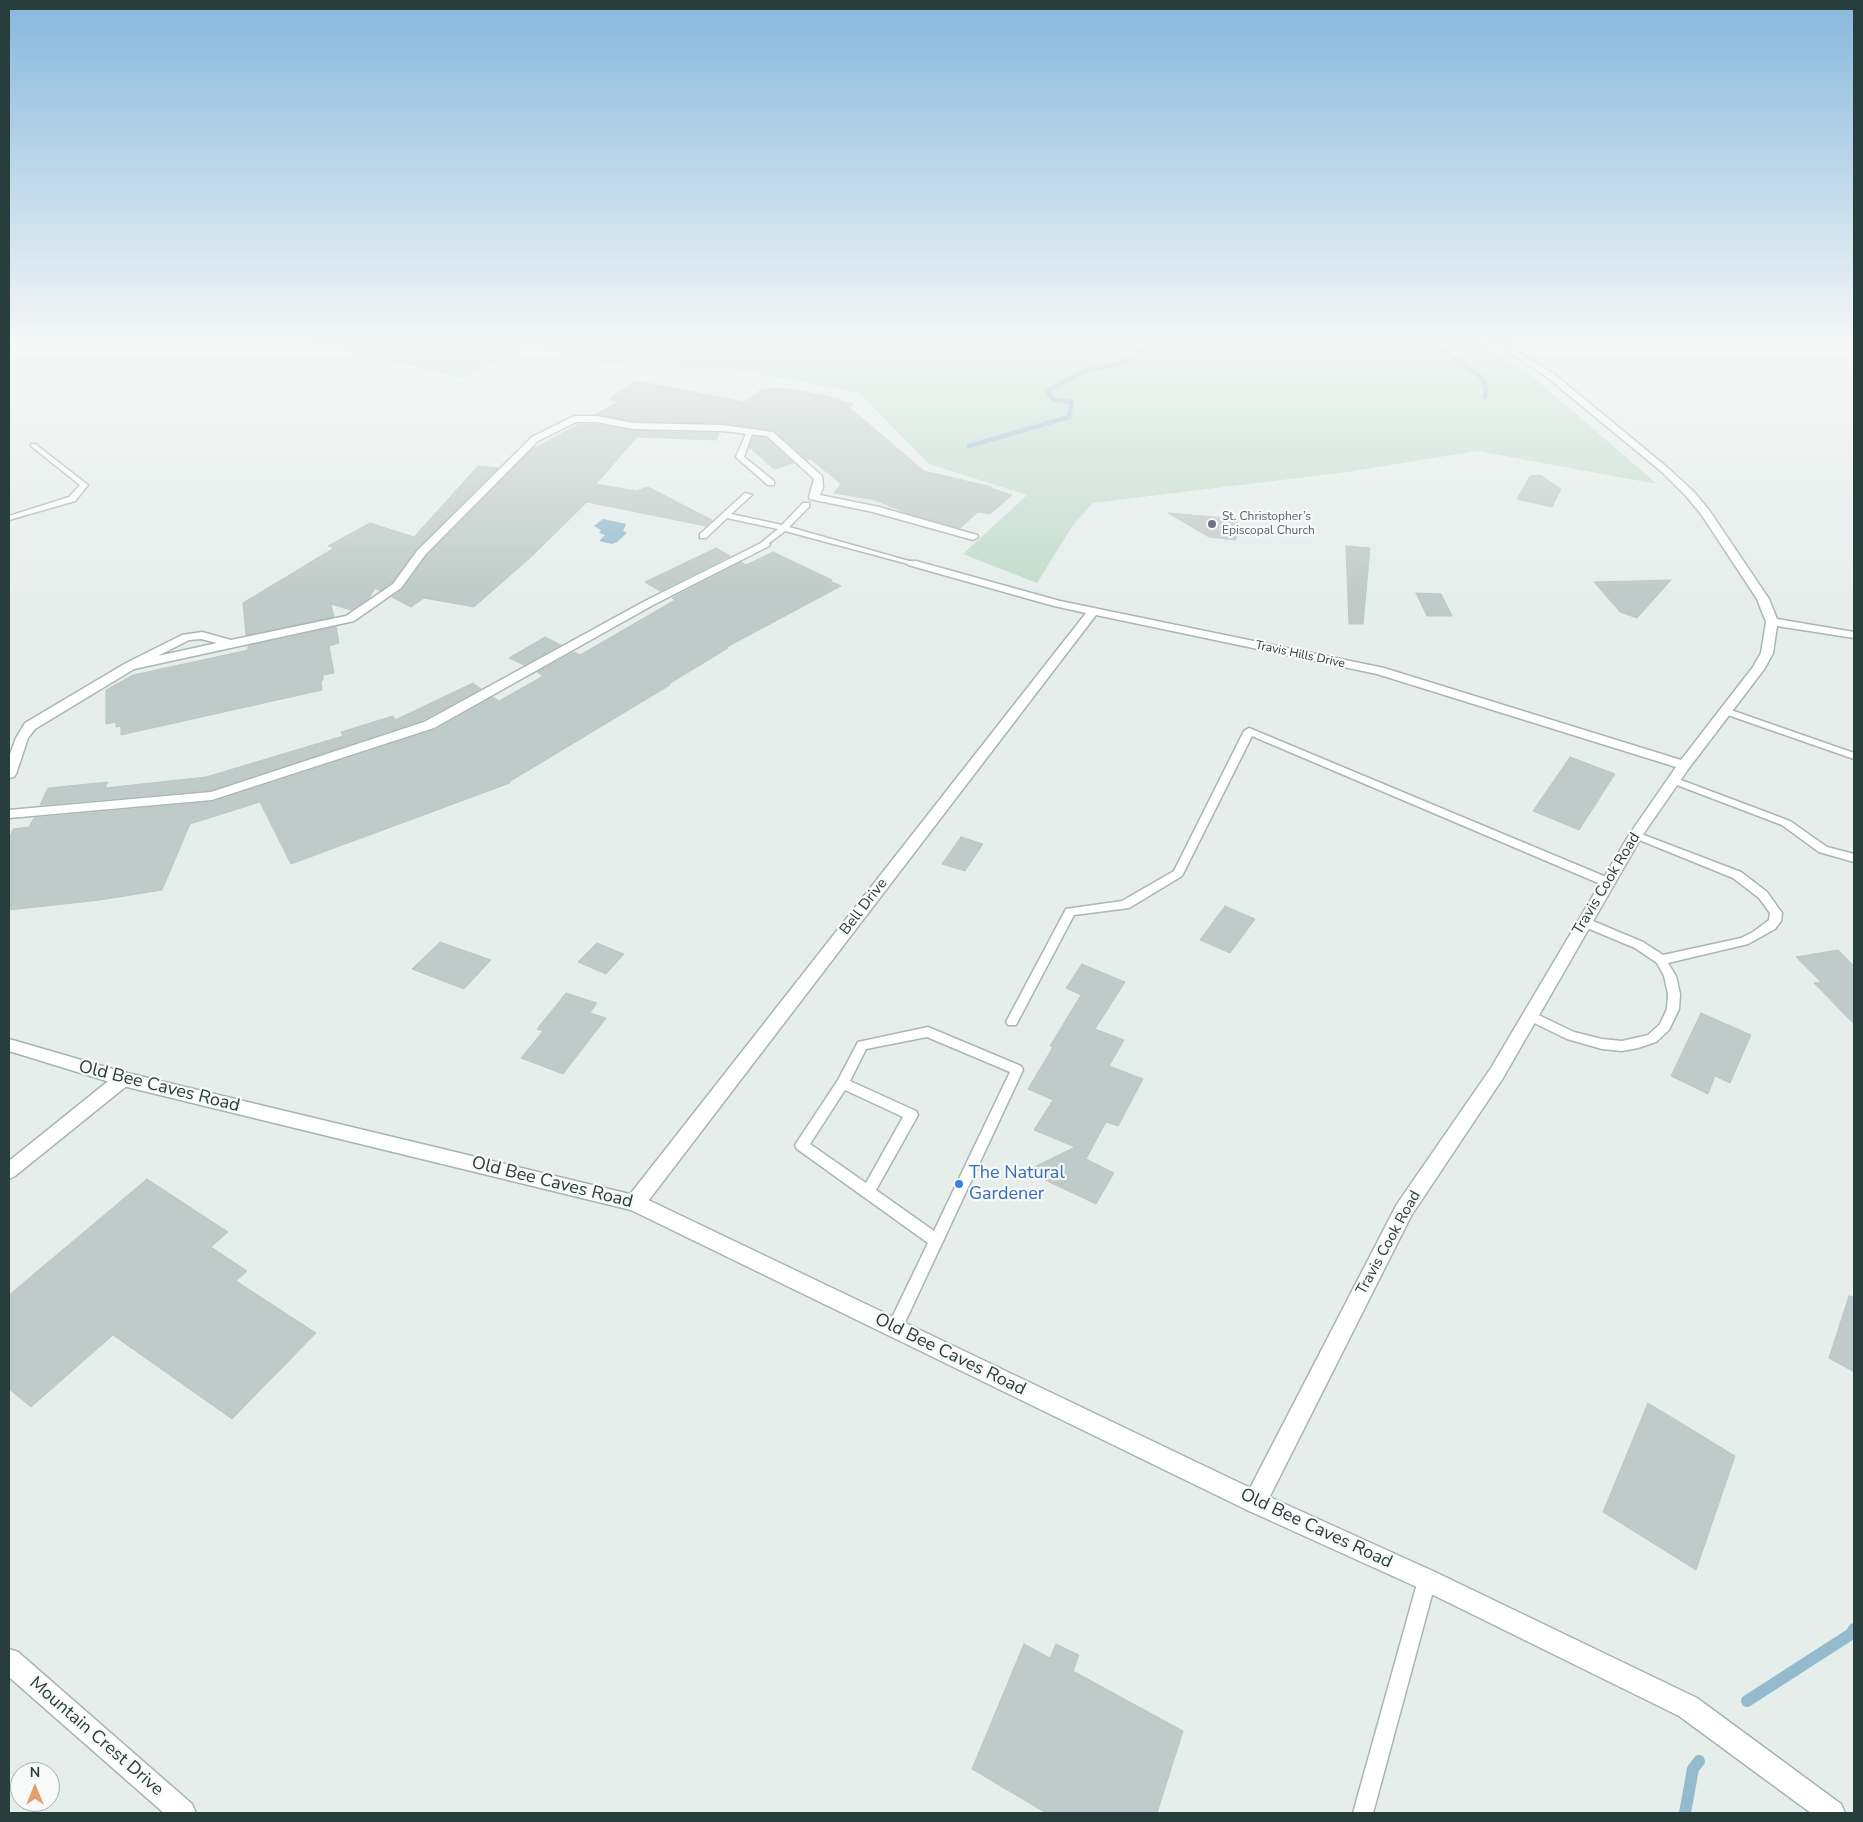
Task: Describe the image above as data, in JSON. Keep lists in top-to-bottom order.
{
  "streets": {
    "street": [
      "Travis Hills Drive",
      "Travis Cook Road",
      "Bell Drive",
      "Old Bee Caves Road",
      "Mountain Crest Drive"
    ]
  },
  "crossings": [
    ["Travis Hills Drive", "Travis Cook Road"],
    ["Travis Hills Drive", "Bell Drive"],
    ["Travis Cook Road", "Old Bee Caves Road"],
    ["Bell Drive", "Old Bee Caves Road"]
  ],
  "places": ["St. Christopher’s Episcopal Church", "The Natural Gardener"],
  "north": "top"
}
